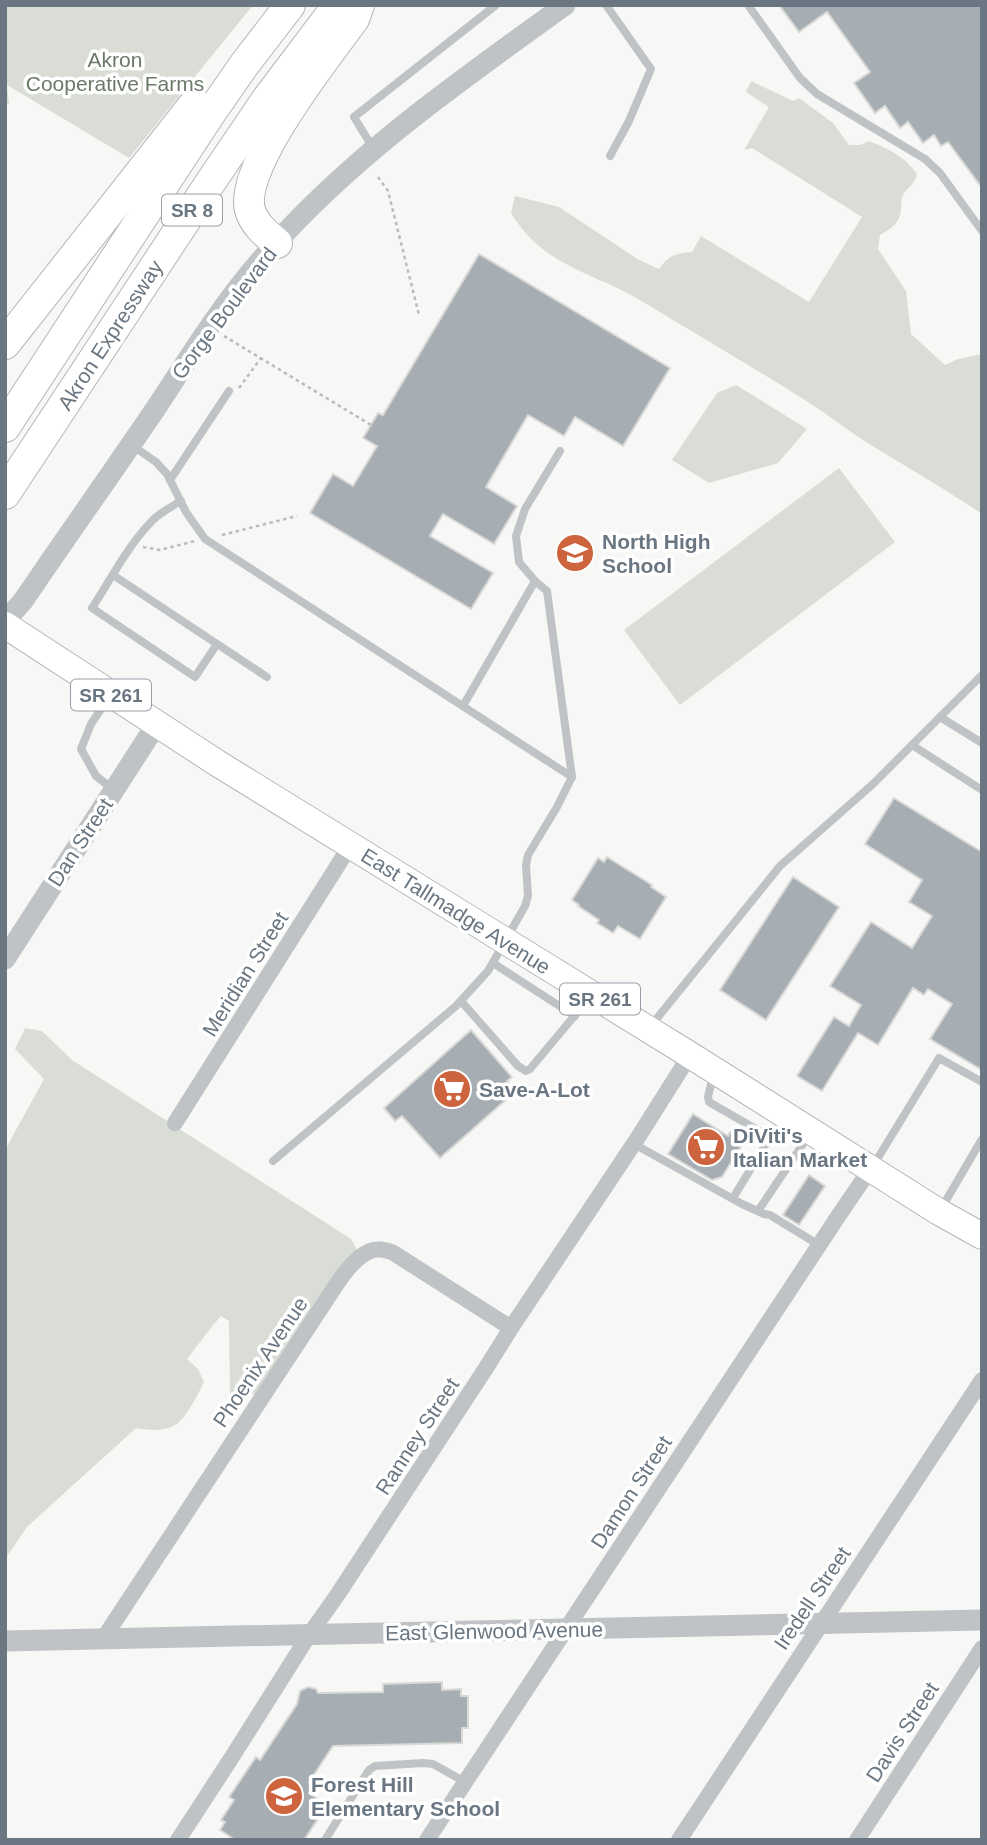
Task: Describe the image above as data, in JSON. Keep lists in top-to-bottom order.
{
  "streets": {
    "highway": ["SR 8", "Akron Expressway"],
    "main road": ["SR 261", "East Tallmadge Avenue"],
    "street": [
      "Gorge Boulevard",
      "Dan Street",
      "Meridian Street",
      "Phoenix Avenue",
      "Ranney Street",
      "Damon Street",
      "Iredell Street",
      "East Glenwood Avenue",
      "Davis Street"
    ]
  },
  "crossings": [
    ["Gorge Boulevard", "East Tallmadge Avenue"],
    ["Dan Street", "East Tallmadge Avenue"],
    ["East Tallmadge Avenue", "Meridian Street"],
    ["East Tallmadge Avenue", "Ranney Street"],
    ["East Tallmadge Avenue", "Damon Street"],
    ["Phoenix Avenue", "Ranney Street"],
    ["Phoenix Avenue", "East Glenwood Avenue"],
    ["Ranney Street", "East Glenwood Avenue"],
    ["Damon Street", "East Glenwood Avenue"],
    ["Iredell Street", "East Glenwood Avenue"]
  ],
  "parks": ["Akron Cooperative Farms"],
  "places": {
    "school or university": ["North High School", "Forest Hill Elementary School"],
    "supermarket": ["Save-A-Lot", "DiViti's Italian Market"]
  }
}
